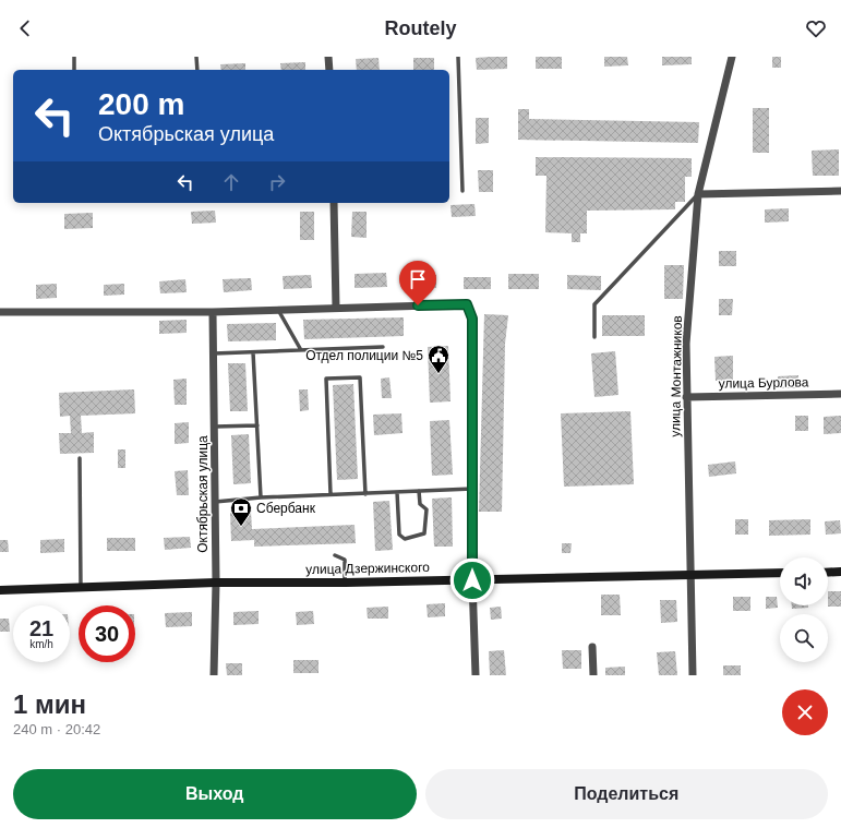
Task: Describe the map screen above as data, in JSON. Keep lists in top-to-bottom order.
{
  "streets": {
    "street": [
      "улица Монтажников",
      "улица Бурлова",
      "Октябрьская улица",
      "улица Дзержинского"
    ]
  },
  "crossings": [
    ["улица Монтажников", "улица Бурлова"],
    ["улица Монтажников", "улица Дзержинского"],
    ["Октябрьская улица", "улица Дзержинского"]
  ],
  "places": {
    "public building": ["Отдел полиции №5"],
    "bank": ["Сбербанк"]
  },
  "page": {
    "header": "Routely",
    "turn": ["200 m", "Октябрьская улица"],
    "speed": "21 km/h",
    "limit": "30",
    "heading": ["1 мин", "240 m · 20:42"],
    "buttons": ["Выход", "Поделиться"]
  }
}
